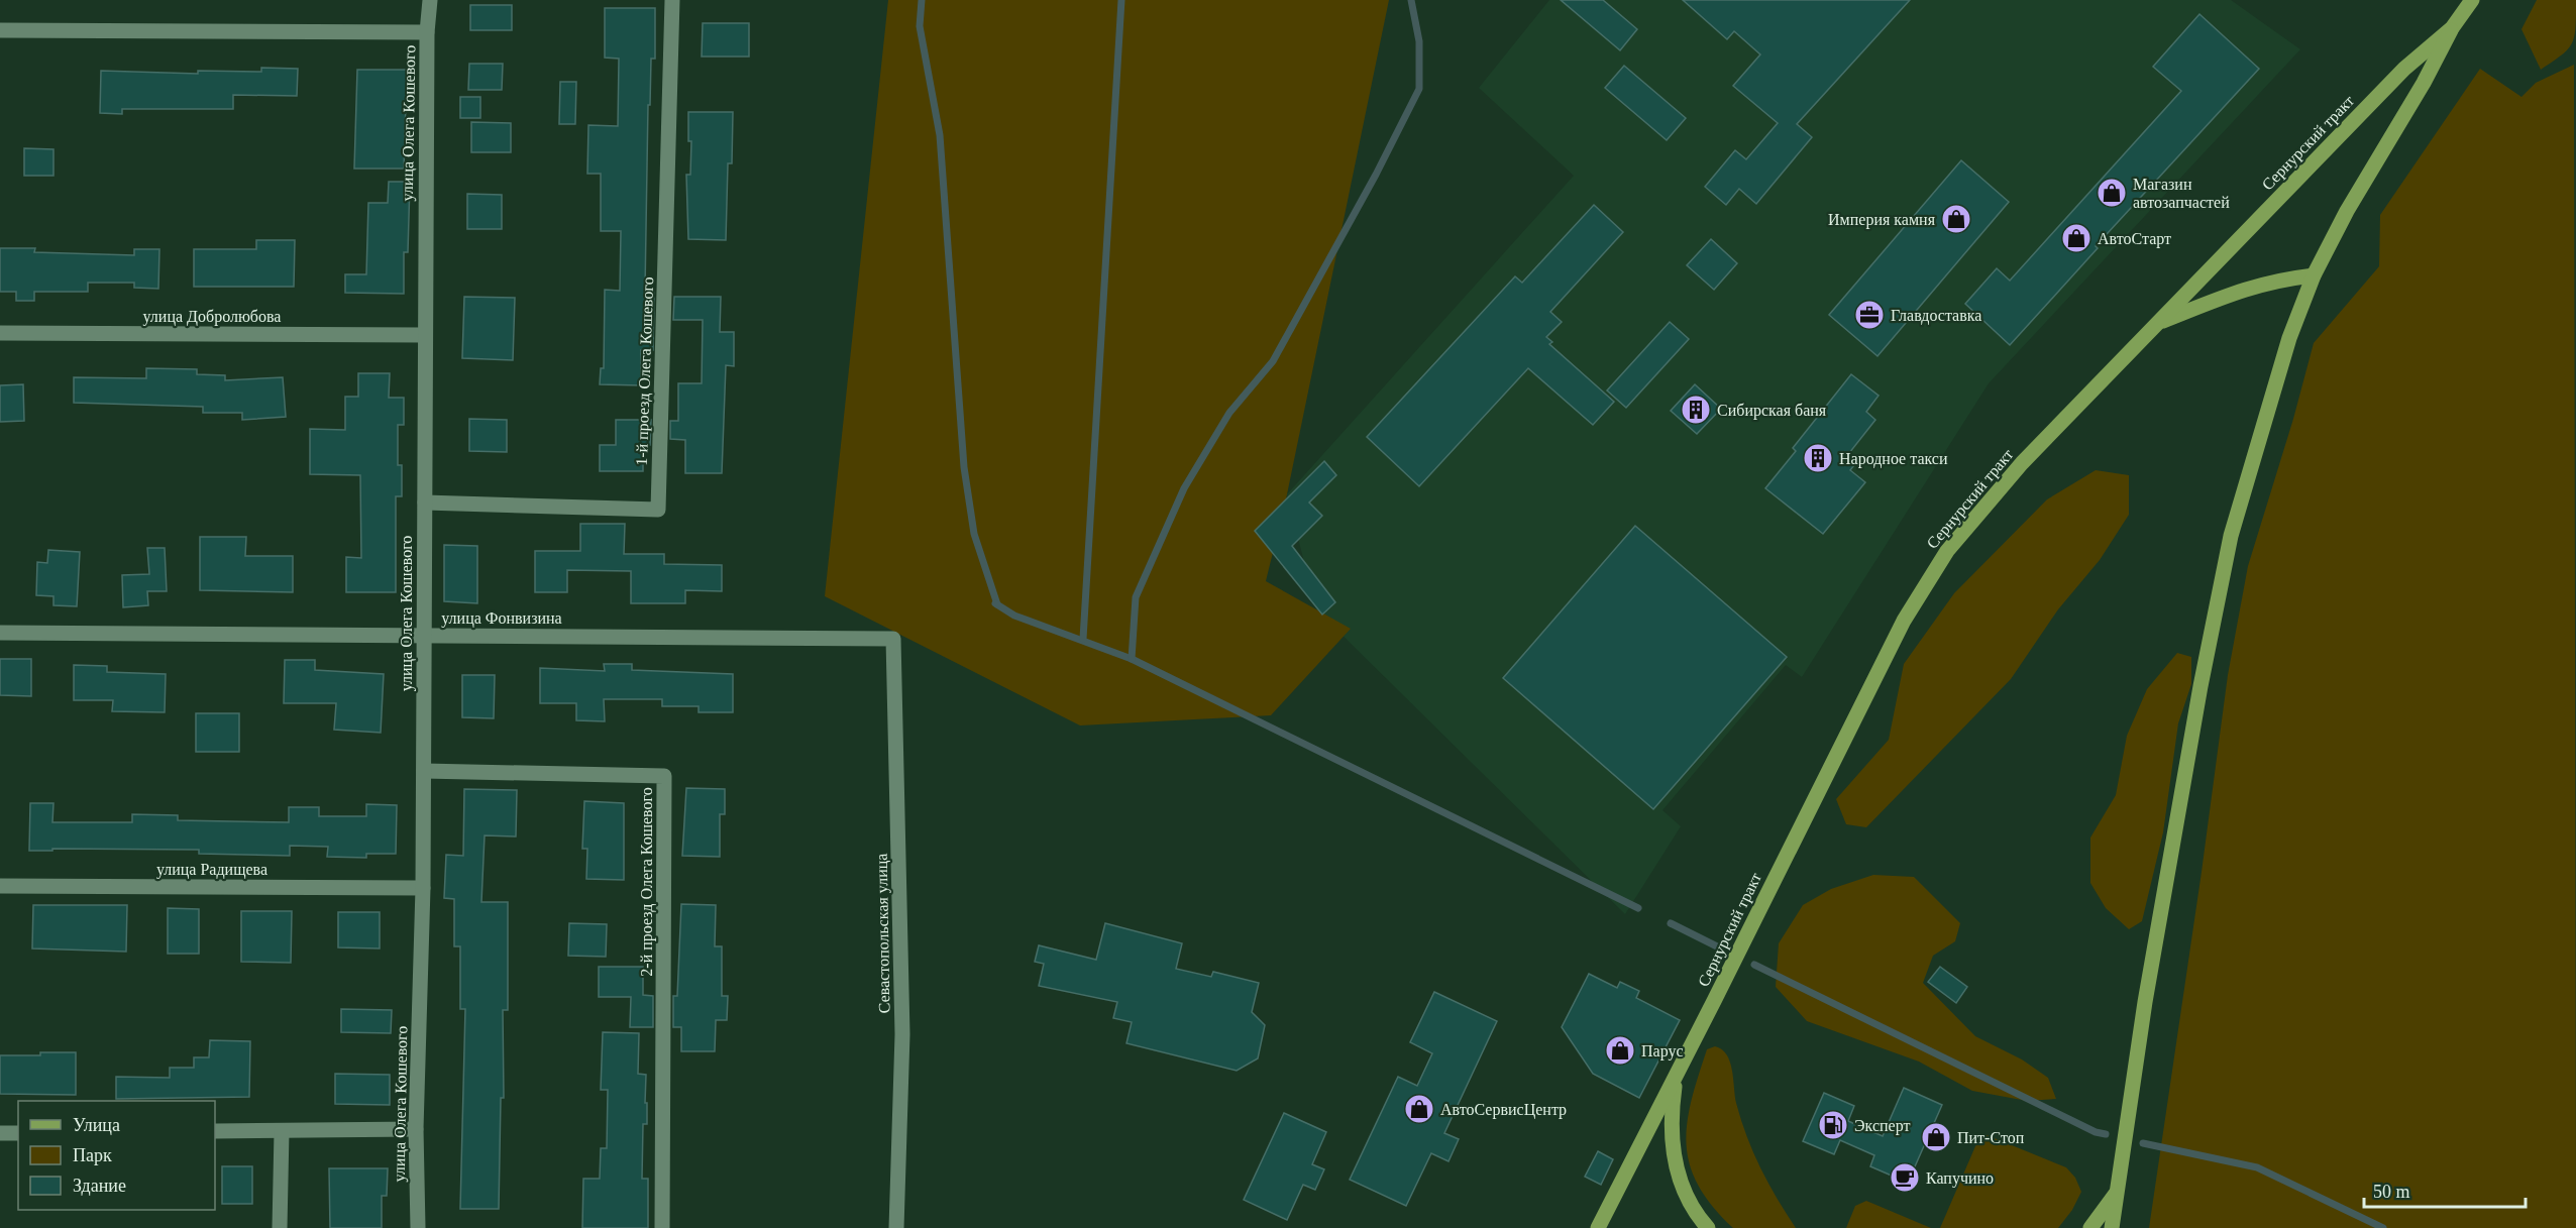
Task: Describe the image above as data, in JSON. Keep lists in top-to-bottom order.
{
  "streets": {
    "main road": ["Сернурский тракт"],
    "street": [
      "улица Олега Кошевого",
      "улица Добролюбова",
      "1-й проезд Олега Кошевого",
      "улица Фонвизина",
      "улица Радищева",
      "2-й проезд Олега Кошевого",
      "Севастопольская улица"
    ]
  },
  "crossings": [
    ["улица Олега Кошевого", "улица Добролюбова"],
    ["улица Олега Кошевого", "1-й проезд Олега Кошевого"],
    ["улица Олега Кошевого", "улица Фонвизина"],
    ["улица Олега Кошевого", "улица Радищева"],
    ["улица Олега Кошевого", "2-й проезд Олега Кошевого"],
    ["улица Фонвизина", "Севастопольская улица"]
  ],
  "places": {
    "shop": [
      "Магазин автозапчастей",
      "Империя камня",
      "АвтоСтарт",
      "Парус",
      "АвтоСервисЦентр",
      "Пит-Стоп"
    ],
    "office": ["Главдоставка"],
    "building": ["Сибирская баня", "Народное такси"],
    "fuel station": ["Эксперт"],
    "cafe": ["Капучино"]
  },
  "legend": ["Улица", "Парк", "Здание"],
  "scale_bar": "50 m"
}
